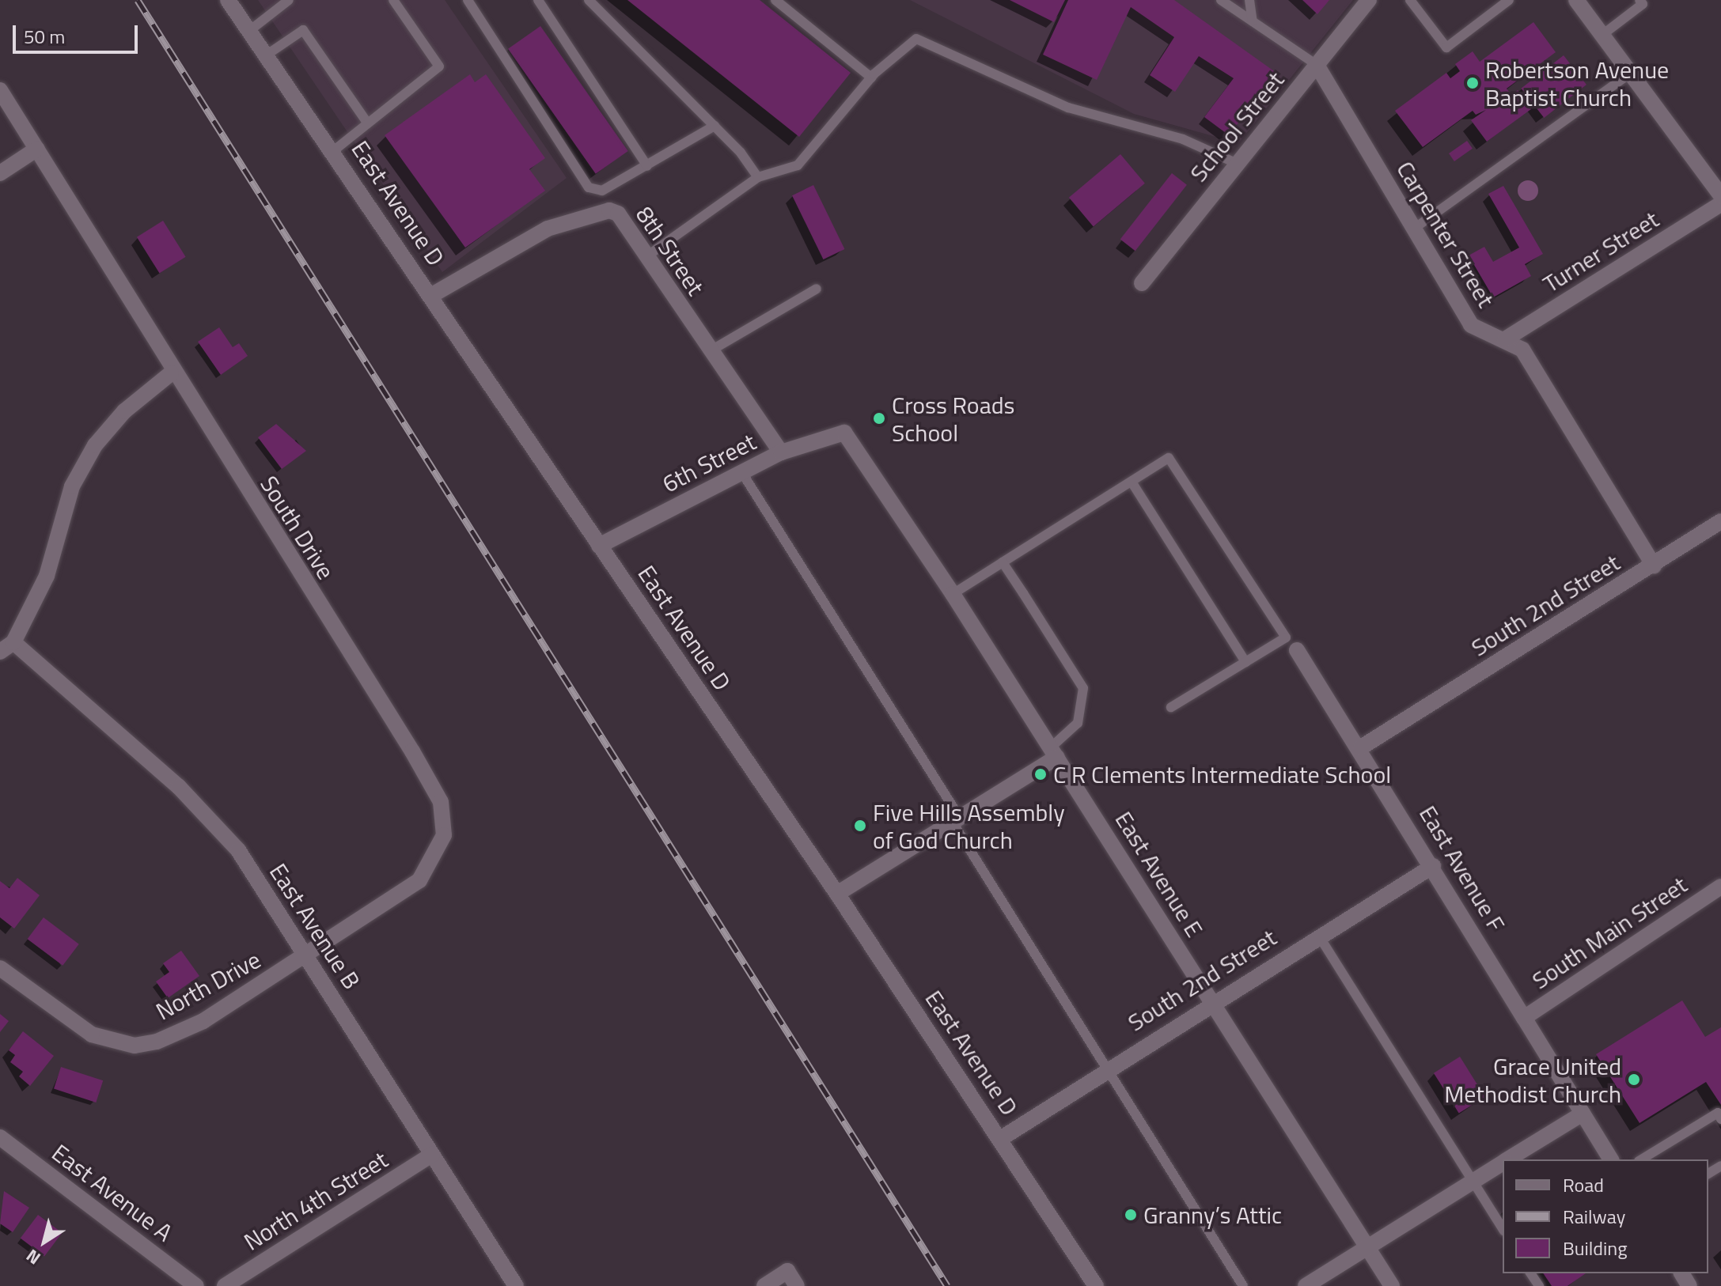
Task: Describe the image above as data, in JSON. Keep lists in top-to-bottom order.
{
  "streets": {
    "street": [
      "School Street",
      "East Avenue D",
      "Carpenter Street",
      "8th Street",
      "Turner Street",
      "6th Street",
      "South Drive",
      "South 2nd Street",
      "East Avenue F",
      "East Avenue E",
      "East Avenue B",
      "South Main Street",
      "North Drive",
      "East Avenue A",
      "North 4th Street"
    ]
  },
  "crossings": [
    ["School Street", "Carpenter Street"],
    ["East Avenue D", "8th Street"],
    ["East Avenue D", "6th Street"],
    ["East Avenue D", "South 2nd Street"],
    ["Carpenter Street", "Turner Street"],
    ["Carpenter Street", "South 2nd Street"],
    ["8th Street", "6th Street"],
    ["6th Street", "East Avenue E"],
    ["South Drive", "East Avenue B"],
    ["South Drive", "North Drive"],
    ["South 2nd Street", "East Avenue F"],
    ["South 2nd Street", "East Avenue E"],
    ["East Avenue F", "South Main Street"],
    ["East Avenue B", "North Drive"],
    ["East Avenue B", "North 4th Street"]
  ],
  "places": [
    "Robertson Avenue Baptist Church",
    "Cross Roads School",
    "C R Clements Intermediate School",
    "Five Hills Assembly of God Church",
    "Grace United Methodist Church",
    "Granny’s Attic"
  ],
  "legend": ["Road", "Railway", "Building"],
  "scale_bar": "50 m",
  "north": "bottom left"
}
